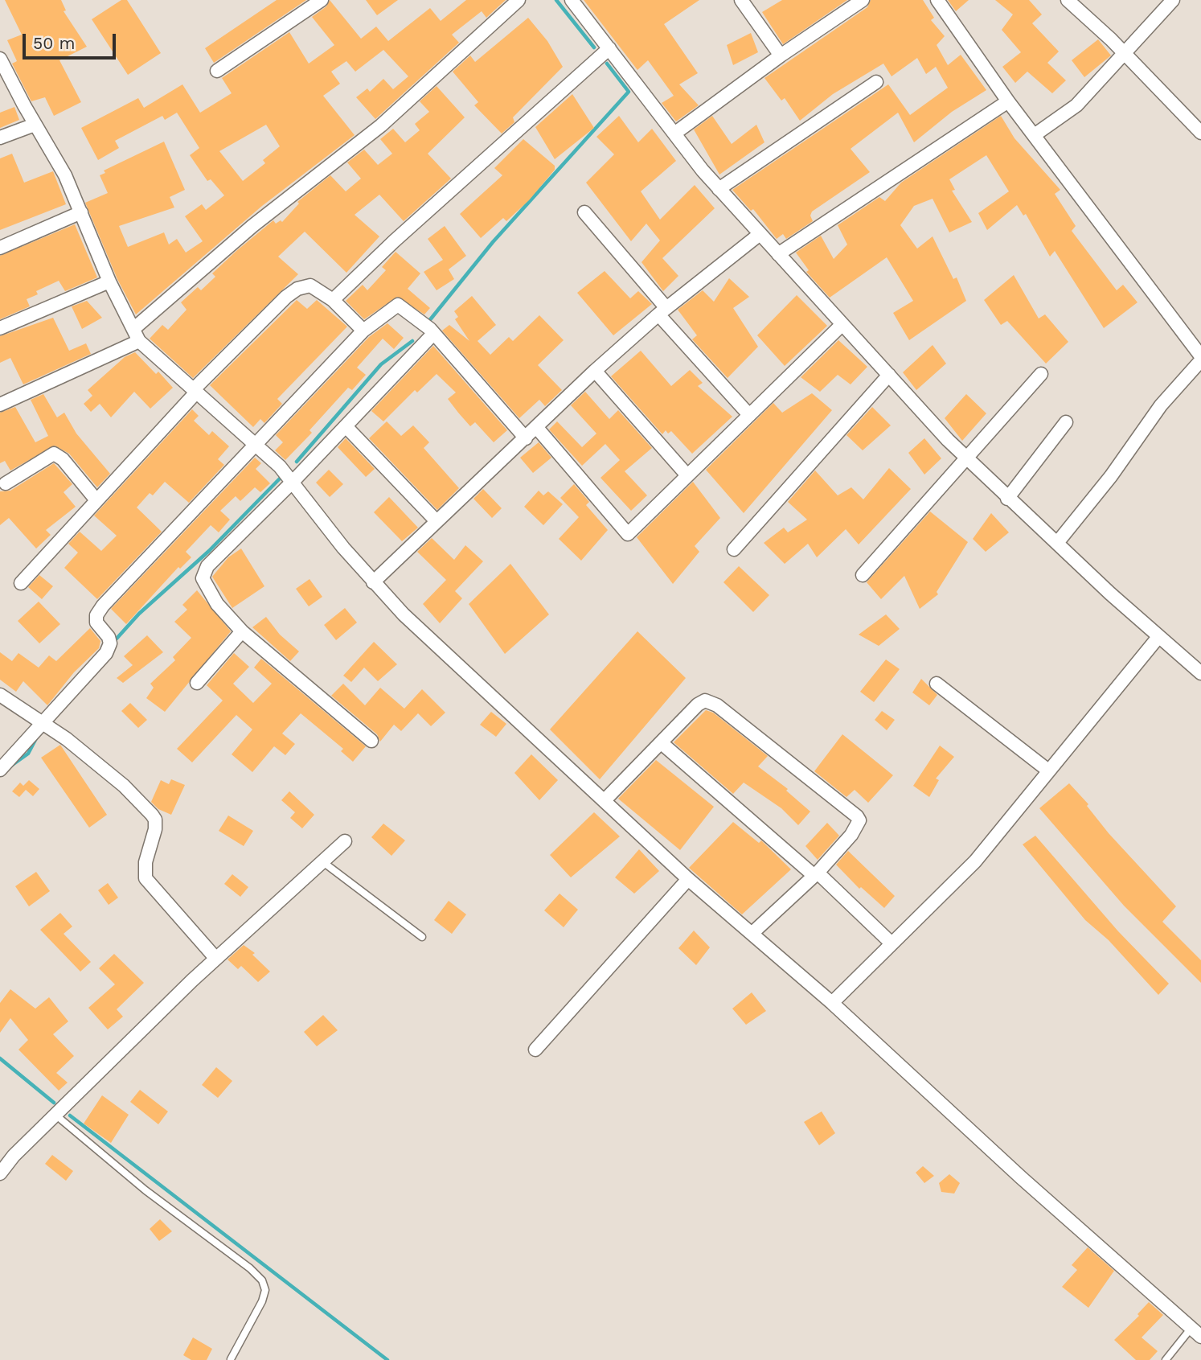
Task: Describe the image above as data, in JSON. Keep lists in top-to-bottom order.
{
  "scale_bar": "50 m"
}
